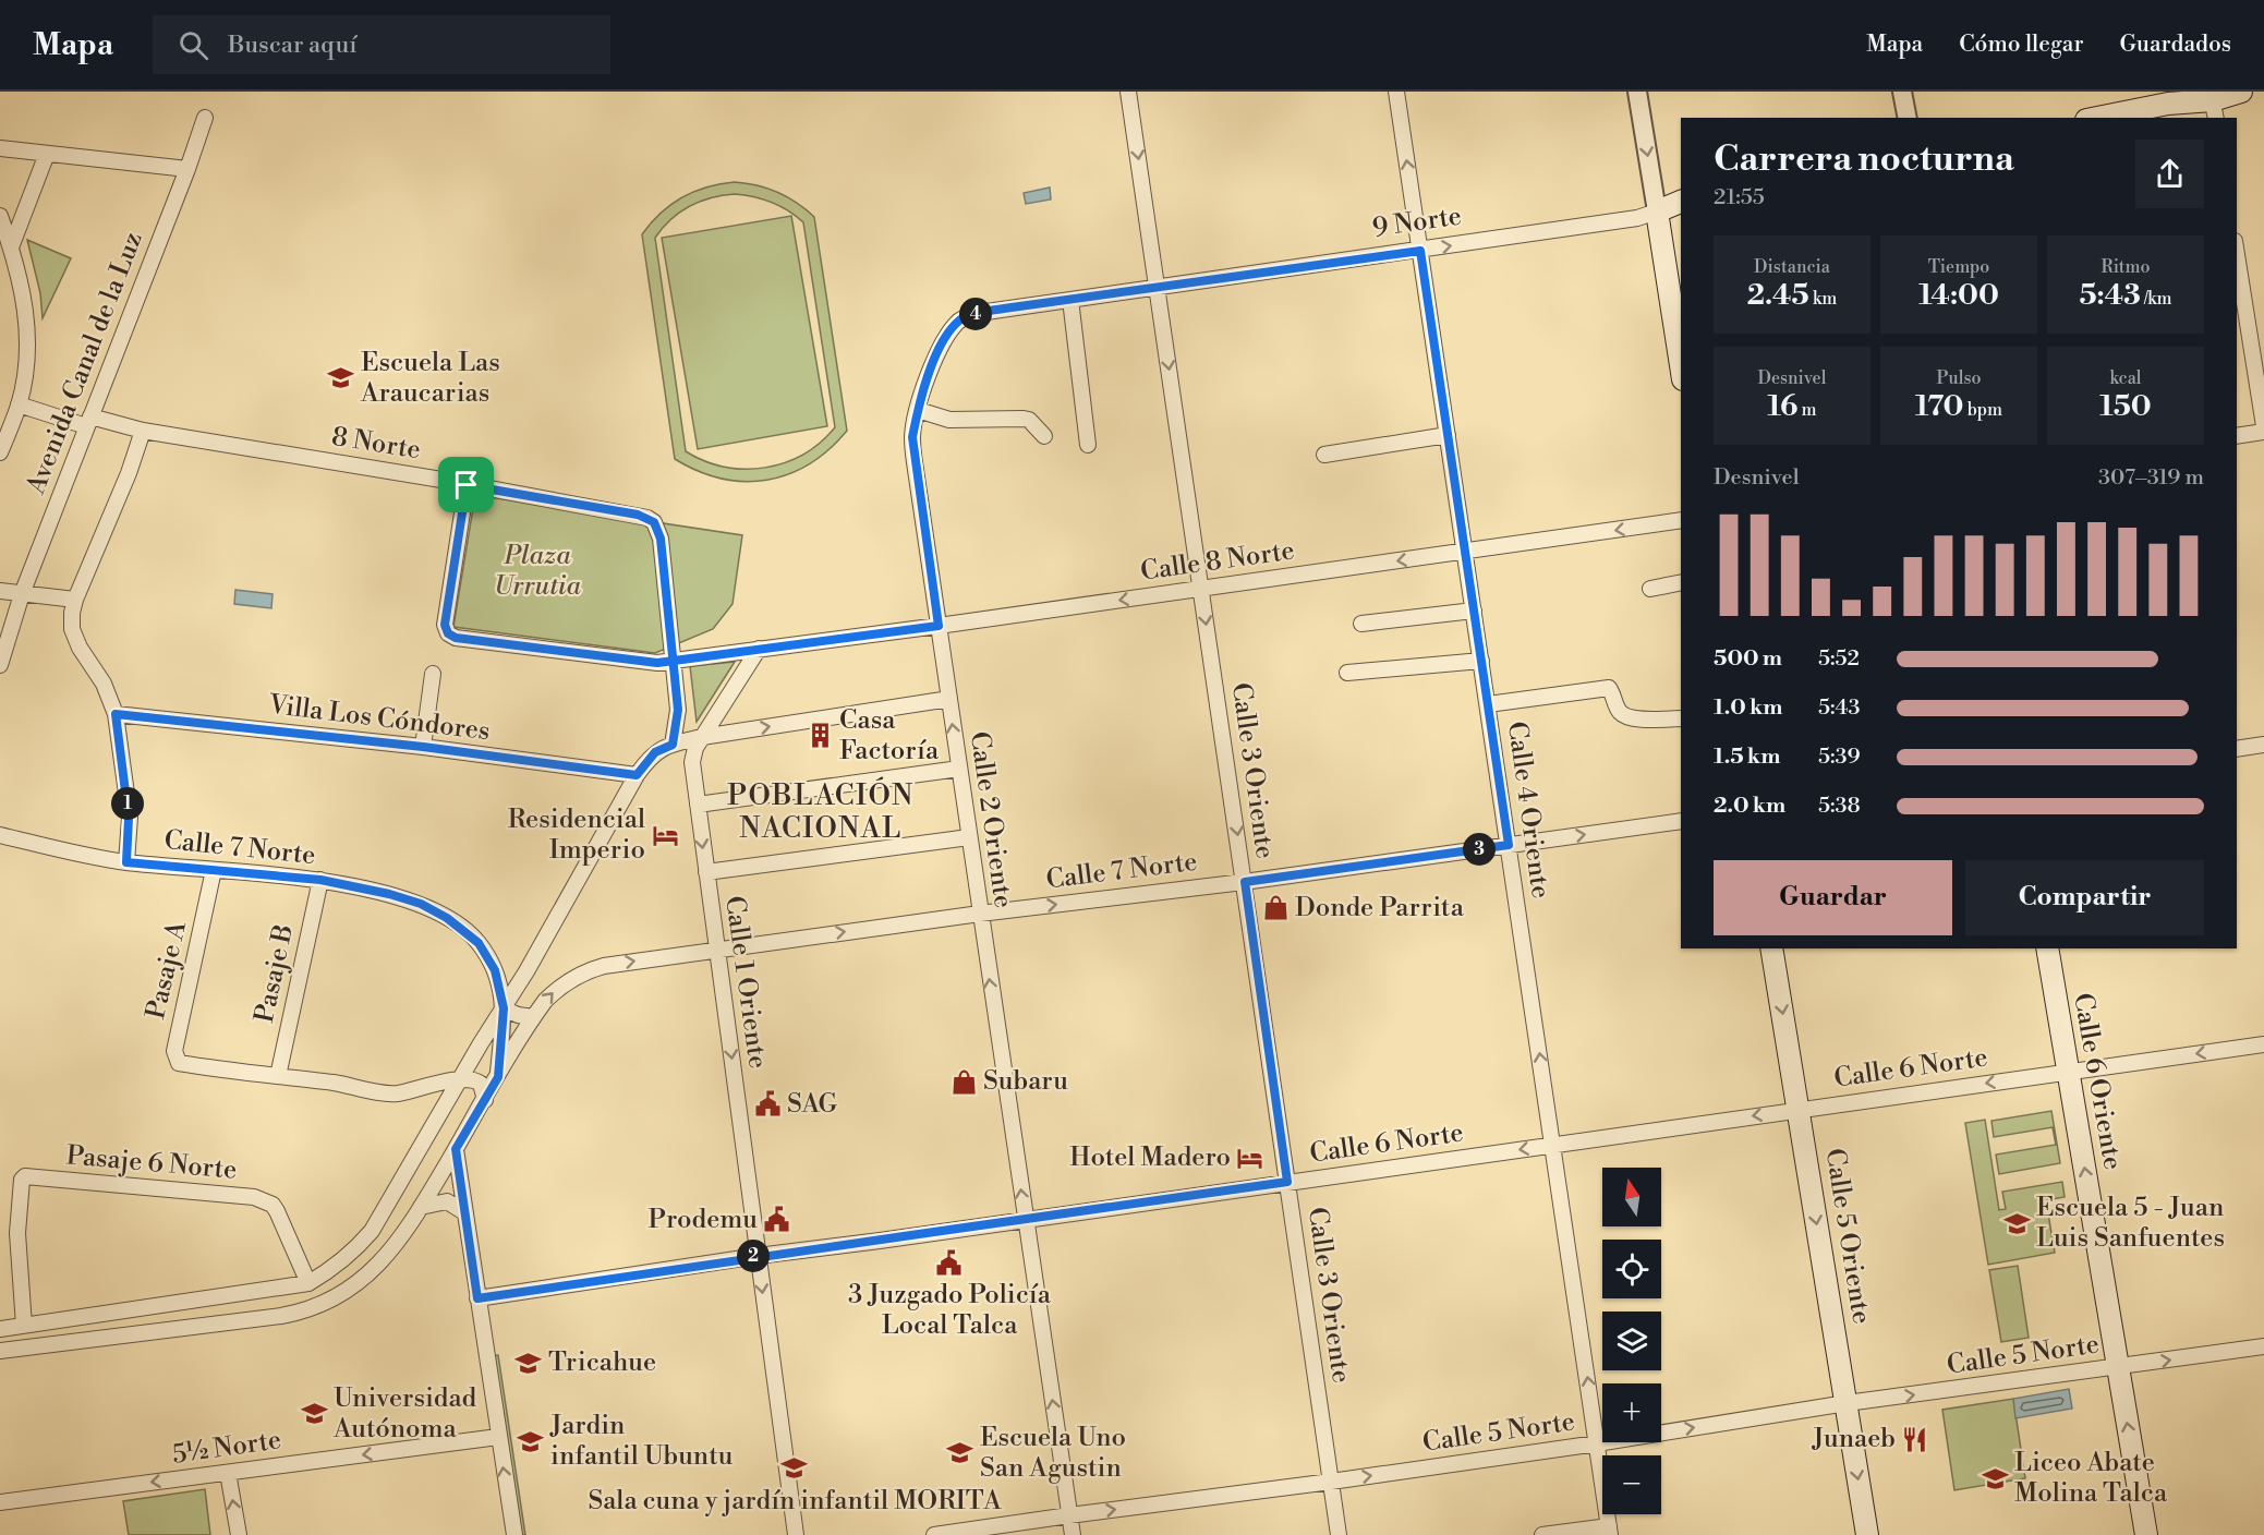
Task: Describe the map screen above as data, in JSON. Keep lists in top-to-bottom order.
{
  "streets": {
    "main road": ["9 Norte", "Calle 6 Oriente", "Calle 5 Oriente"],
    "street": [
      "Avenida Canal de la Luz",
      "8 Norte",
      "Calle 8 Norte",
      "Villa Los Cóndores",
      "Calle 3 Oriente",
      "Calle 4 Oriente",
      "Calle 2 Oriente",
      "Calle 7 Norte",
      "Pasaje A",
      "Pasaje B",
      "Calle 1 Oriente",
      "Calle 6 Norte",
      "Pasaje 6 Norte",
      "Calle 5 Norte",
      "5½ Norte"
    ]
  },
  "crossings": [
    ["9 Norte", "Calle 3 Oriente"],
    ["9 Norte", "Calle 4 Oriente"],
    ["9 Norte", "Calle 2 Oriente"],
    ["Avenida Canal de la Luz", "8 Norte"],
    ["Calle 8 Norte", "Calle 3 Oriente"],
    ["Calle 8 Norte", "Calle 4 Oriente"],
    ["Calle 8 Norte", "Calle 2 Oriente"],
    ["Calle 8 Norte", "Calle 1 Oriente"],
    ["Calle 3 Oriente", "Calle 2 Oriente"],
    ["Calle 3 Oriente", "Calle 7 Norte"],
    ["Calle 3 Oriente", "Calle 6 Norte"],
    ["Calle 3 Oriente", "Calle 5 Norte"],
    ["Calle 4 Oriente", "Calle 7 Norte"],
    ["Calle 4 Oriente", "Calle 6 Norte"],
    ["Calle 4 Oriente", "Calle 5 Norte"],
    ["Calle 2 Oriente", "Calle 7 Norte"],
    ["Calle 2 Oriente", "Calle 6 Norte"],
    ["Calle 2 Oriente", "Calle 5 Norte"],
    ["Calle 7 Norte", "Pasaje A"],
    ["Calle 7 Norte", "Pasaje B"],
    ["Calle 7 Norte", "Calle 1 Oriente"],
    ["Pasaje A", "Pasaje B"],
    ["Calle 1 Oriente", "Calle 6 Norte"],
    ["Calle 6 Norte", "Calle 6 Oriente"],
    ["Calle 6 Norte", "Calle 5 Oriente"],
    ["Calle 6 Oriente", "Calle 5 Norte"],
    ["Calle 5 Oriente", "Calle 5 Norte"]
  ],
  "one_way": [
    "9 Norte",
    "Calle 3 Oriente",
    "Calle 4 Oriente",
    "Calle 2 Oriente",
    "Calle 7 Norte",
    "Calle 1 Oriente",
    "Calle 6 Norte",
    "Calle 6 Oriente",
    "Calle 5 Oriente",
    "Calle 5 Norte",
    "5½ Norte"
  ],
  "districts": ["POBLACIÓN NACIONAL"],
  "parks": ["Plaza Urrutia"],
  "places": {
    "school or university": [
      "Escuela Las Araucarias",
      "Escuela 5 - Juan Luis Sanfuentes",
      "Tricahue",
      "Universidad Autónoma",
      "Jardin infantil Ubuntu",
      "Escuela Uno San Agustin",
      "Sala cuna y jardín infantil MORITA",
      "Liceo Abate Molina Talca"
    ],
    "building": ["Casa Factoría"],
    "hotel": ["Residencial Imperio", "Hotel Madero"],
    "shop": ["Donde Parrita", "Subaru"],
    "public building": ["SAG", "Prodemu", "3 Juzgado Policía Local Talca"],
    "restaurant": ["Junaeb"]
  },
  "north": "top",
  "page": {
    "header": "Mapa",
    "search": "Buscar aquí",
    "nav": ["Mapa", "Cómo llegar", "Guardados"],
    "heading": ["Carrera nocturna", "21:55"],
    "stats": [
      ["Distancia", "2.45 km"],
      ["Tiempo", "14:00"],
      ["Ritmo", "5:43 /km"],
      ["Desnivel", "16 m"],
      ["Pulso", "170 bpm"],
      ["kcal", "150"]
    ],
    "pins": [
      "4",
      "1",
      "3",
      "2"
    ],
    "chart": ["Desnivel", "307–319 m"],
    "list": [
      {
        "name": "500 m",
        "note": "5:52"
      },
      {
        "name": "1.0 km",
        "note": "5:43"
      },
      {
        "name": "1.5 km",
        "note": "5:39"
      },
      {
        "name": "2.0 km",
        "note": "5:38"
      }
    ],
    "buttons": ["Guardar", "Compartir"],
    "map_buttons": ["+", "−"]
  }
}
